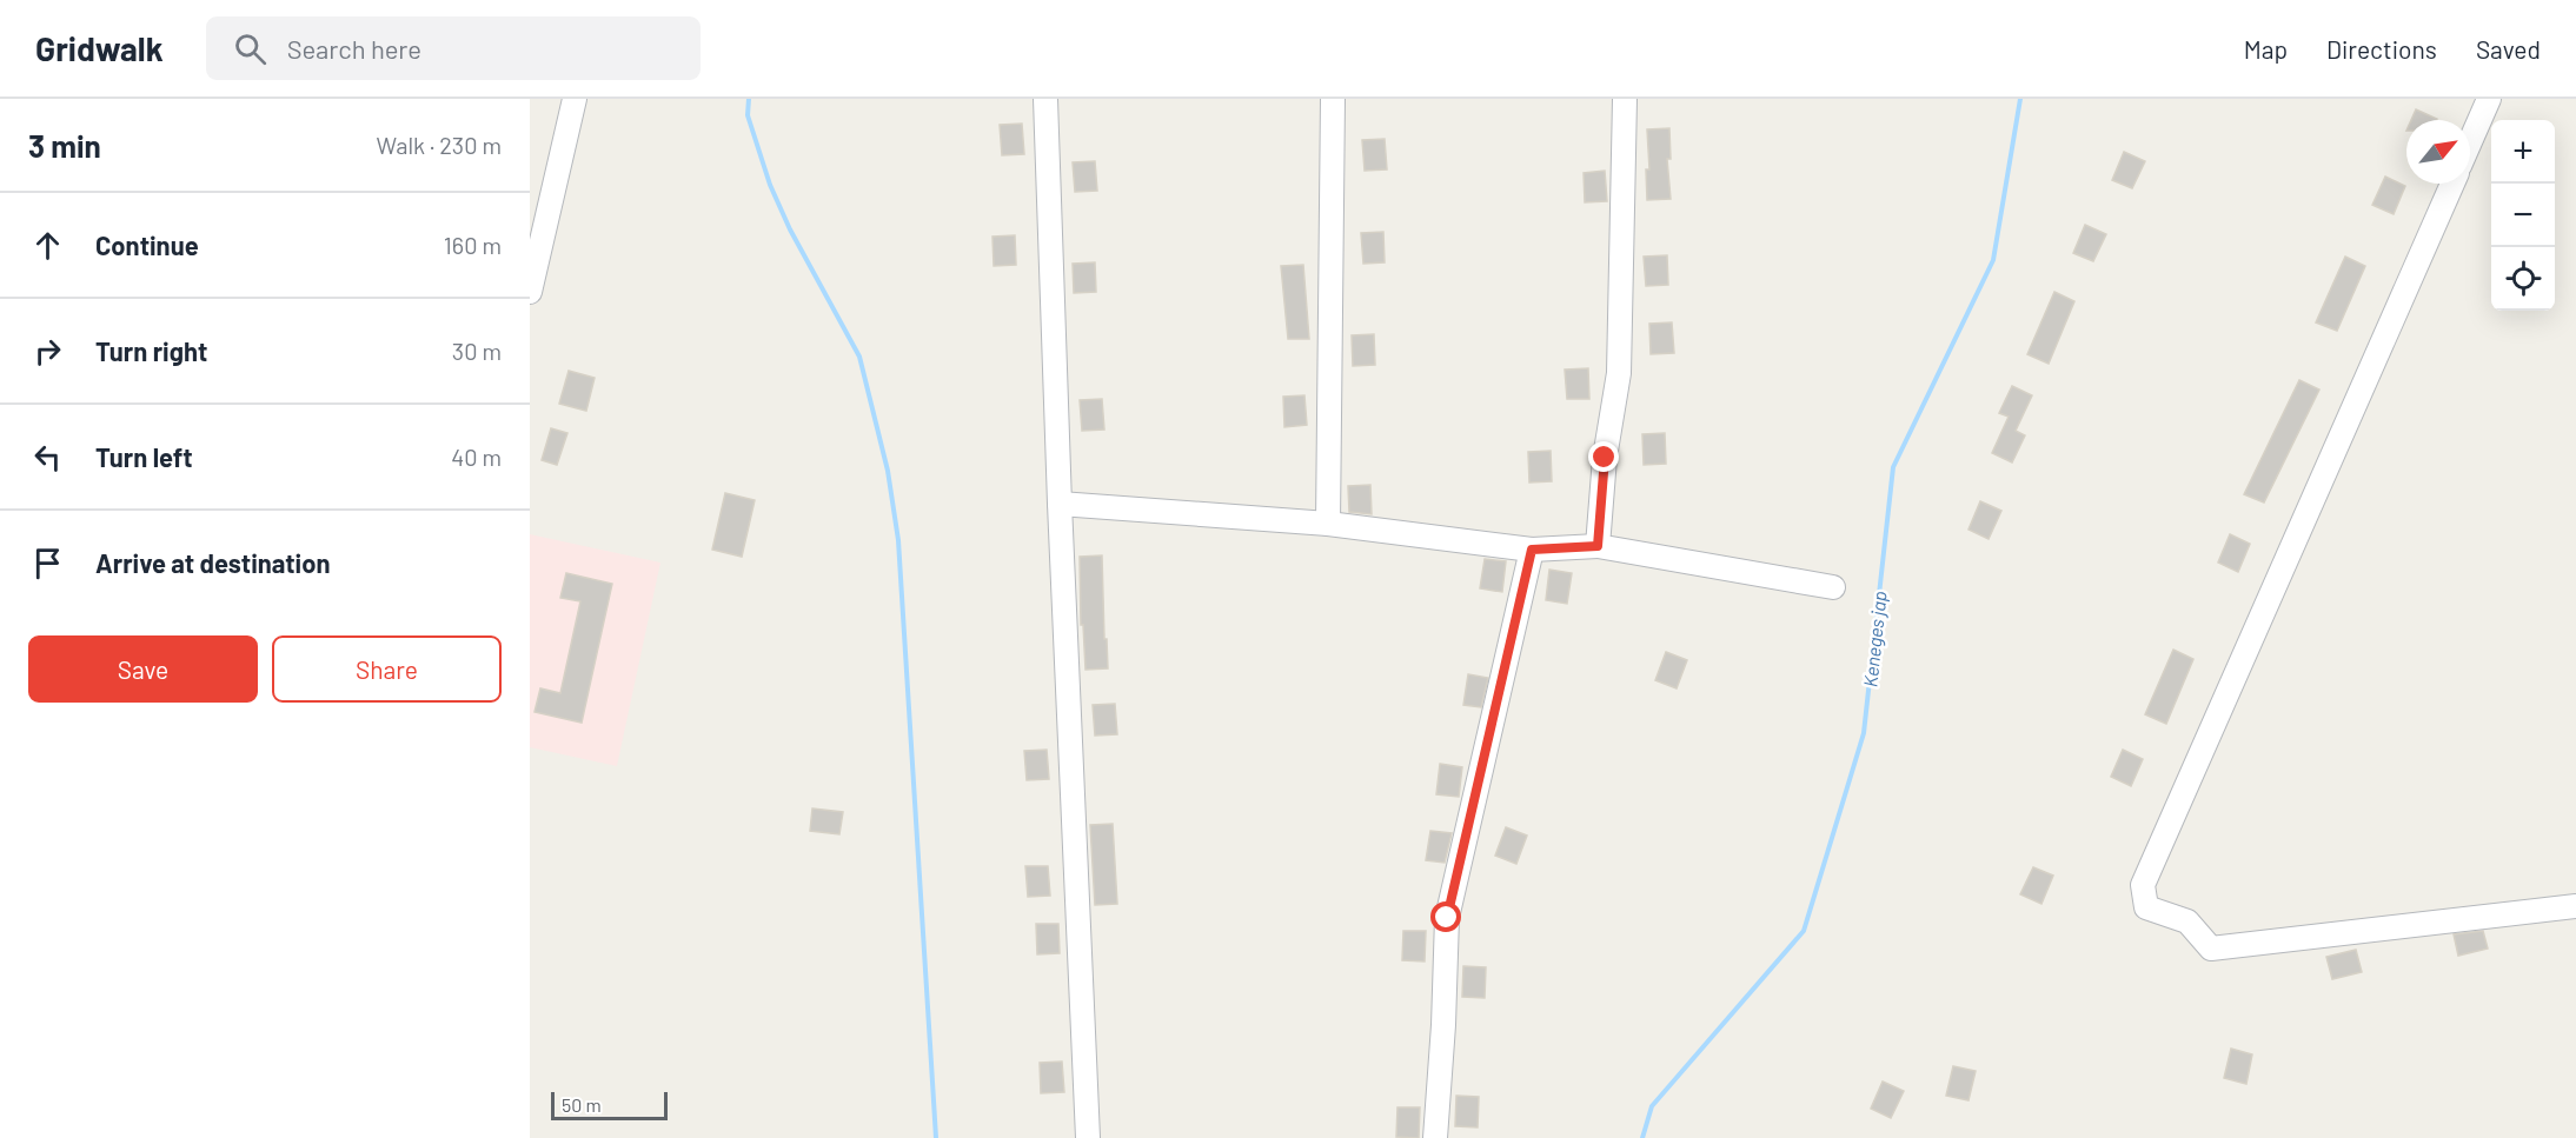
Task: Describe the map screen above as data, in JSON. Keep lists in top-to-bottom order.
{
  "water": ["Keneges jap"],
  "scale_bar": "50 m",
  "north": "top right",
  "page": {
    "header": "Gridwalk",
    "search": "Search here",
    "nav": ["Map", "Directions", "Saved"],
    "heading": ["3 min", "Walk · 230 m"],
    "map_buttons": ["+", "−"],
    "list": [
      ["Continue", "160 m"],
      ["Turn right", "30 m"],
      ["Turn left", "40 m"],
      "Arrive at destination"
    ],
    "buttons": ["Save", "Share"],
    "scale": "50 m"
  }
}
